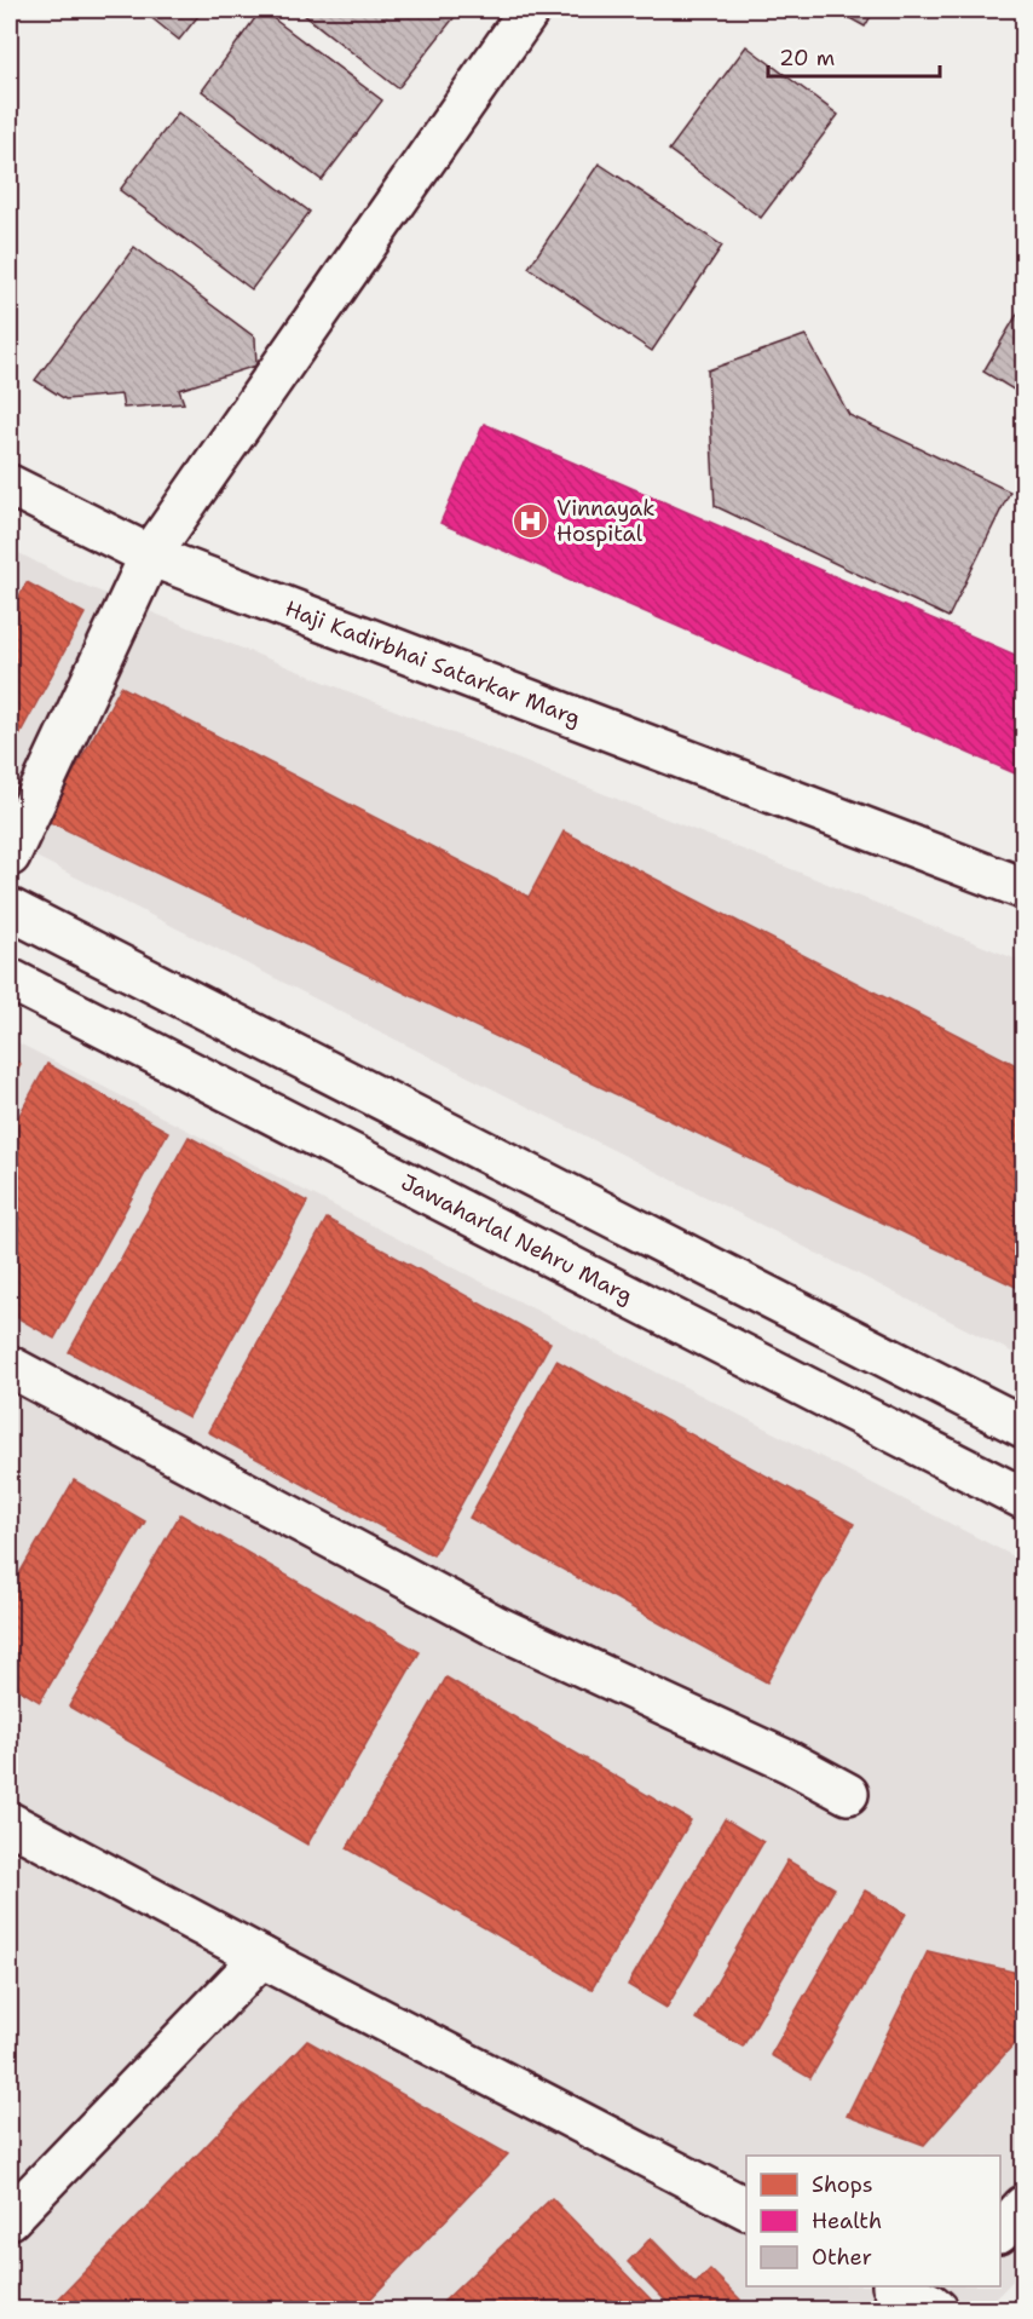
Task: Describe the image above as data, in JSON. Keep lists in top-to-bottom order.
{
  "streets": {
    "street": ["Haji Kadirbhai Satarkar Marg", "Jawaharlal Nehru Marg"]
  },
  "places": {
    "hospital": ["Vinnayak Hospital"]
  },
  "legend": ["Shops", "Health", "Other"],
  "scale_bar": "20 m"
}
